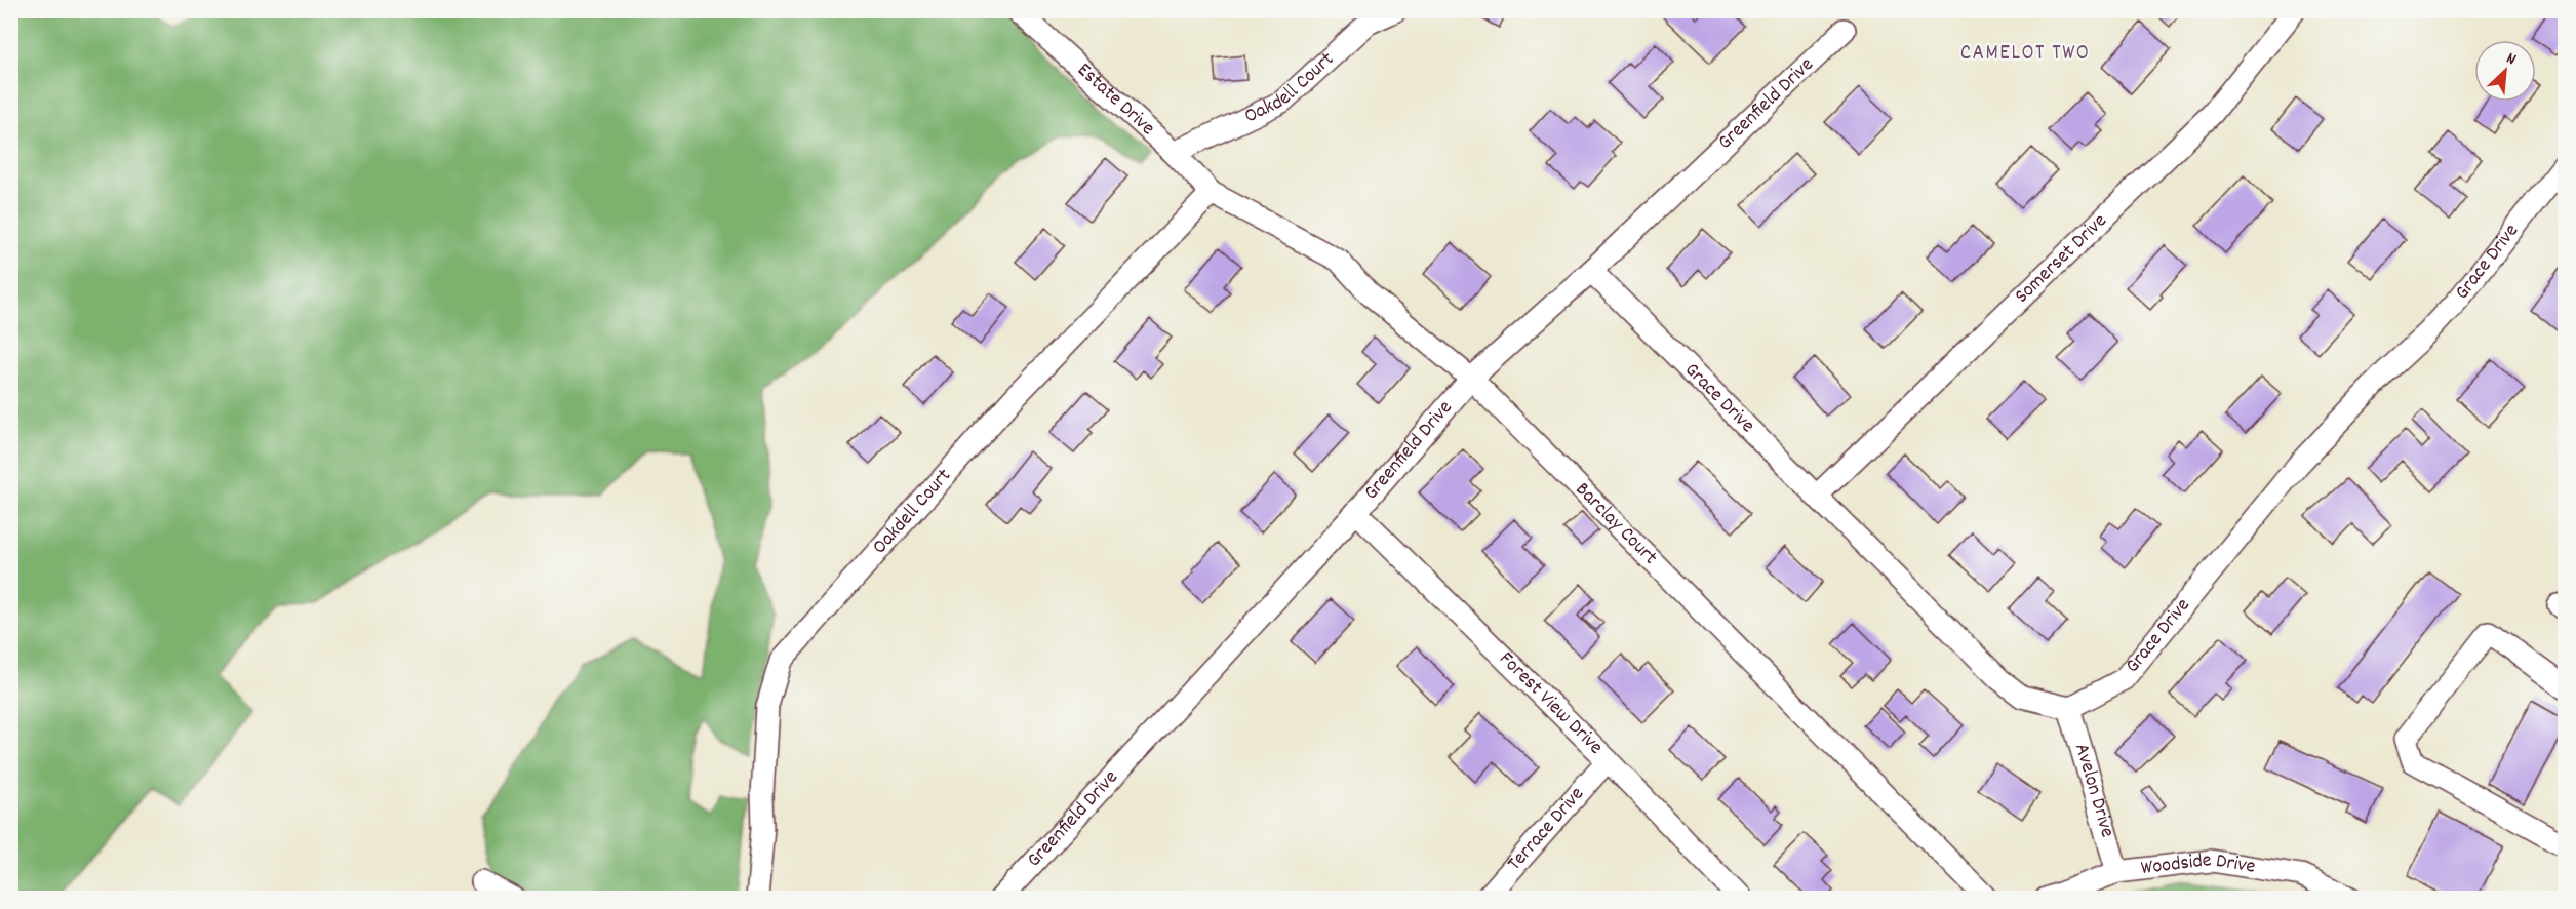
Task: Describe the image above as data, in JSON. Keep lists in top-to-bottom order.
{
  "streets": {
    "street": [
      "Oakdell Court",
      "Estate Drive",
      "Greenfield Drive",
      "Somerset Drive",
      "Grace Drive",
      "Barclay Court",
      "Forest View Drive",
      "Avelon Drive",
      "Terrace Drive",
      "Woodside Drive"
    ]
  },
  "crossings": [
    ["Oakdell Court", "Estate Drive"],
    ["Oakdell Court", "Barclay Court"],
    ["Estate Drive", "Barclay Court"],
    ["Greenfield Drive", "Grace Drive"],
    ["Greenfield Drive", "Barclay Court"],
    ["Greenfield Drive", "Forest View Drive"],
    ["Somerset Drive", "Grace Drive"],
    ["Grace Drive", "Avelon Drive"],
    ["Forest View Drive", "Terrace Drive"],
    ["Avelon Drive", "Woodside Drive"]
  ],
  "districts": ["CAMELOT TWO"],
  "north": "top right"
}
